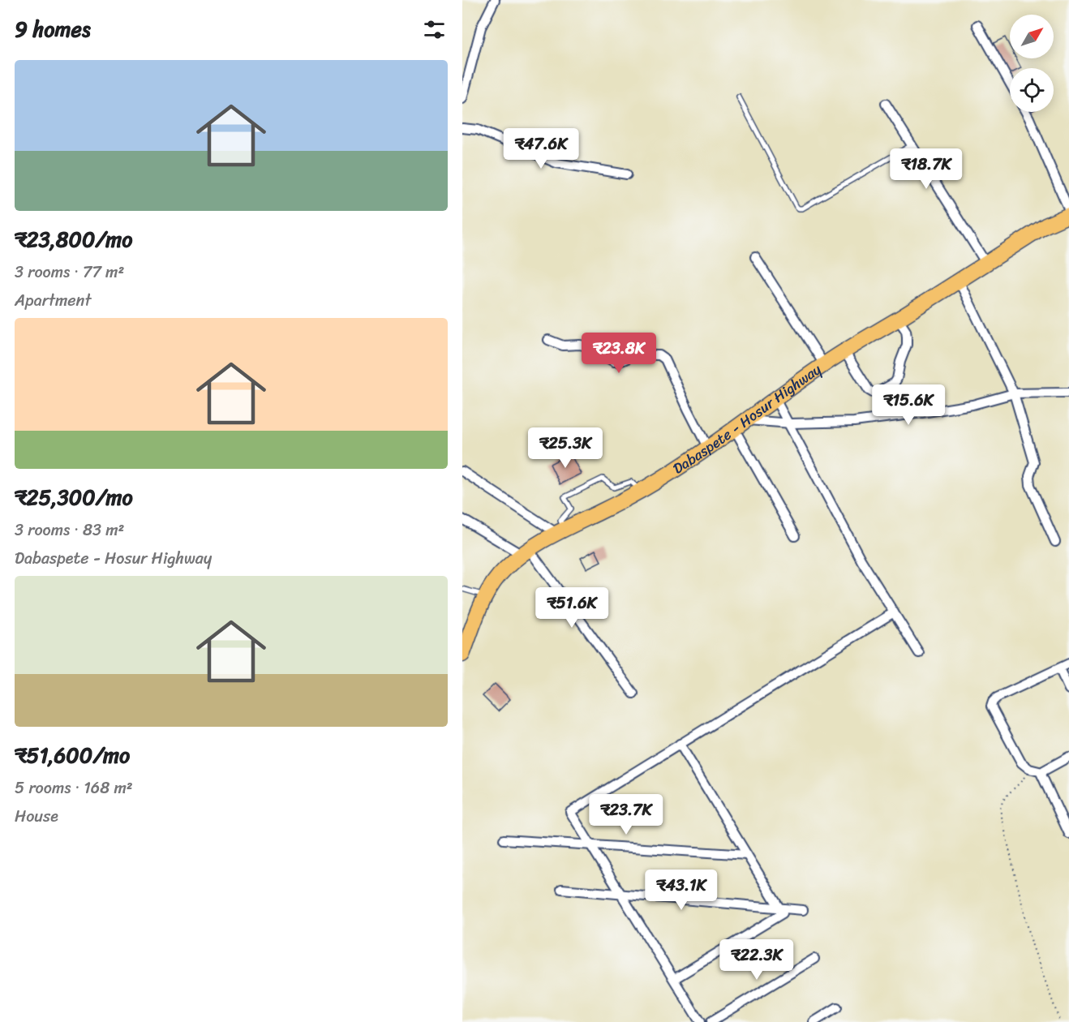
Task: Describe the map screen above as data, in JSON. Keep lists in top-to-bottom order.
{
  "streets": {
    "highway": ["Dabaspete - Hosur Highway"]
  },
  "north": "top right",
  "page": {
    "heading": "9 homes",
    "list": [
      {
        "name": "₹23,800/mo",
        "note": "3 rooms · 77 m² · Apartment"
      },
      {
        "name": "₹25,300/mo",
        "note": "3 rooms · 83 m² · Dabaspete - Hosur Highway"
      },
      {
        "name": "₹51,600/mo",
        "note": "5 rooms · 168 m² · House"
      }
    ],
    "price": [
      "₹47.6K",
      "₹18.7K",
      "₹23.8K",
      "₹15.6K",
      "₹25.3K",
      "₹51.6K",
      "₹23.7K",
      "₹43.1K",
      "₹22.3K"
    ]
  }
}
